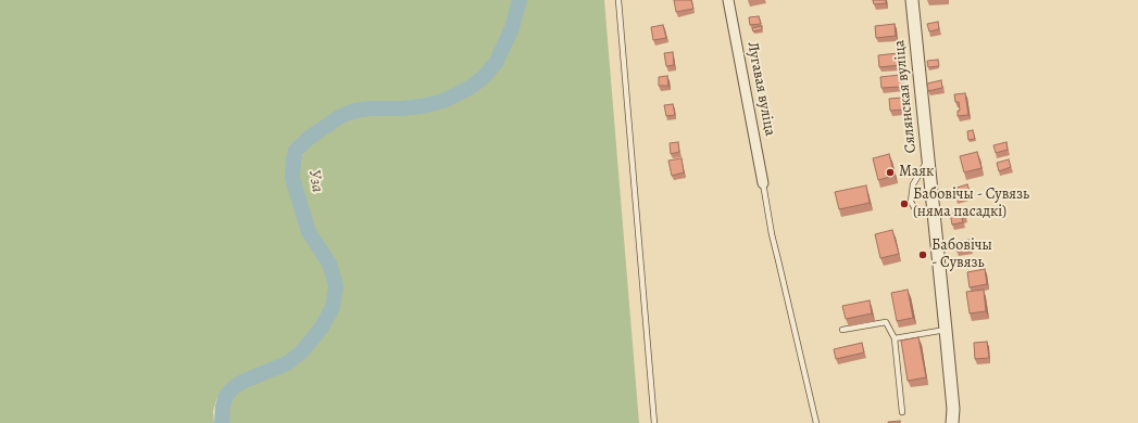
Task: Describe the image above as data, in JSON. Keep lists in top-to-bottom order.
{
  "streets": {
    "street": ["Лугавая вуліца", "Сялянская вуліца"]
  },
  "water": ["Уза"],
  "places": ["Маяк", "Бабовічы - Сувязь (няма пасадкі)", "Бабовічы - Сувязь"]
}
